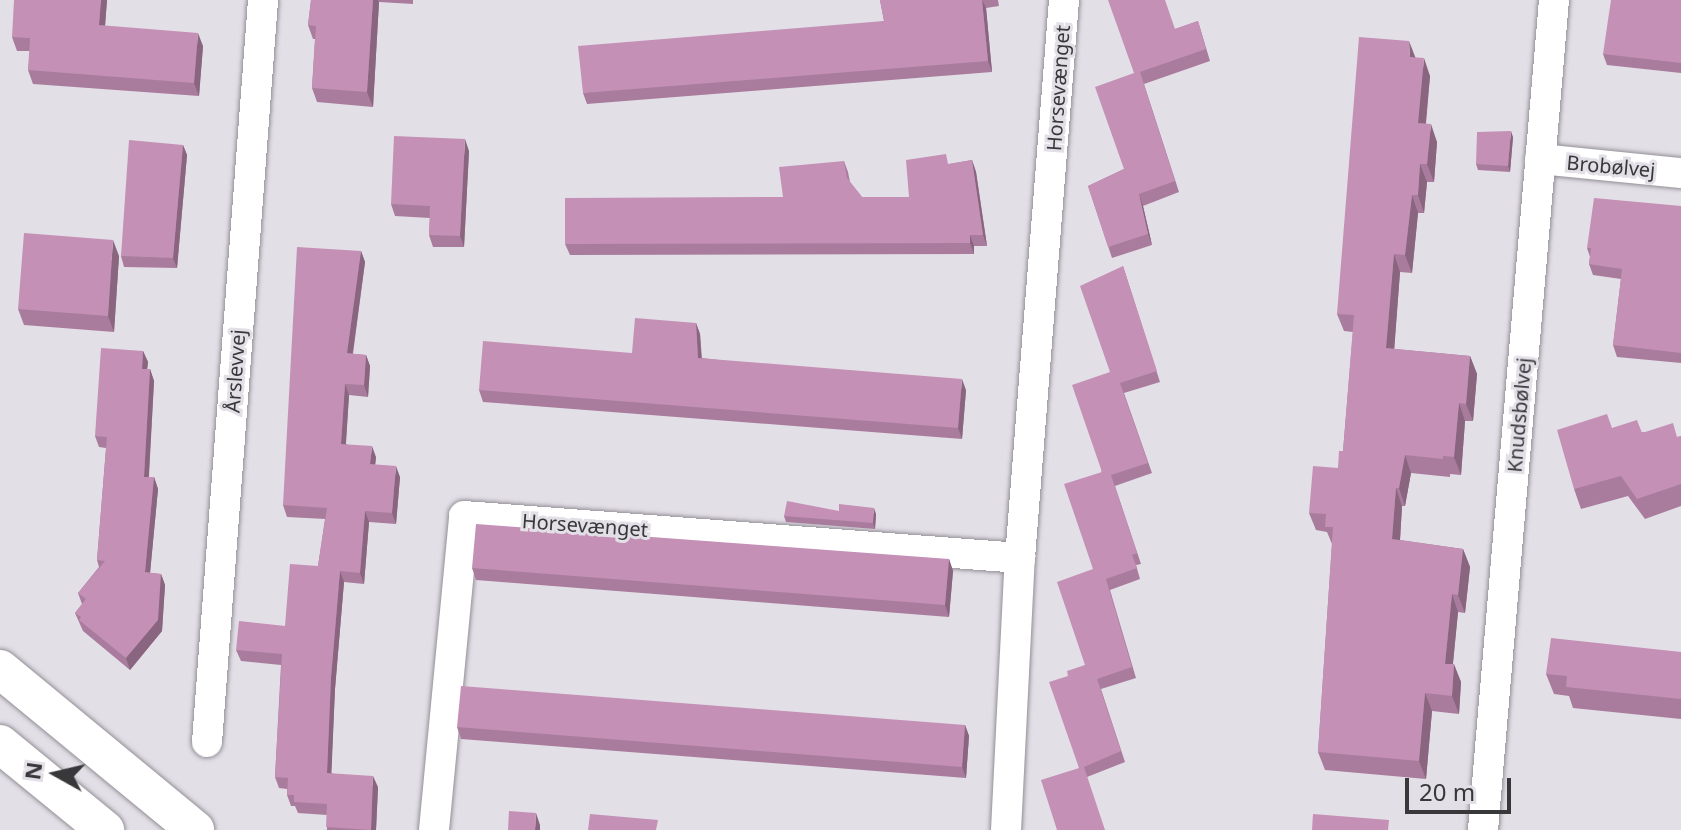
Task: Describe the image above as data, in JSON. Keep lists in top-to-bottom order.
{
  "streets": {
    "street": [
      "Horsevænget",
      "Brobølvej",
      "Årslevvej",
      "Knudsbølvej"
    ]
  },
  "crossings": [
    ["Brobølvej", "Knudsbølvej"]
  ],
  "scale_bar": "20 m",
  "north": "left"
}
